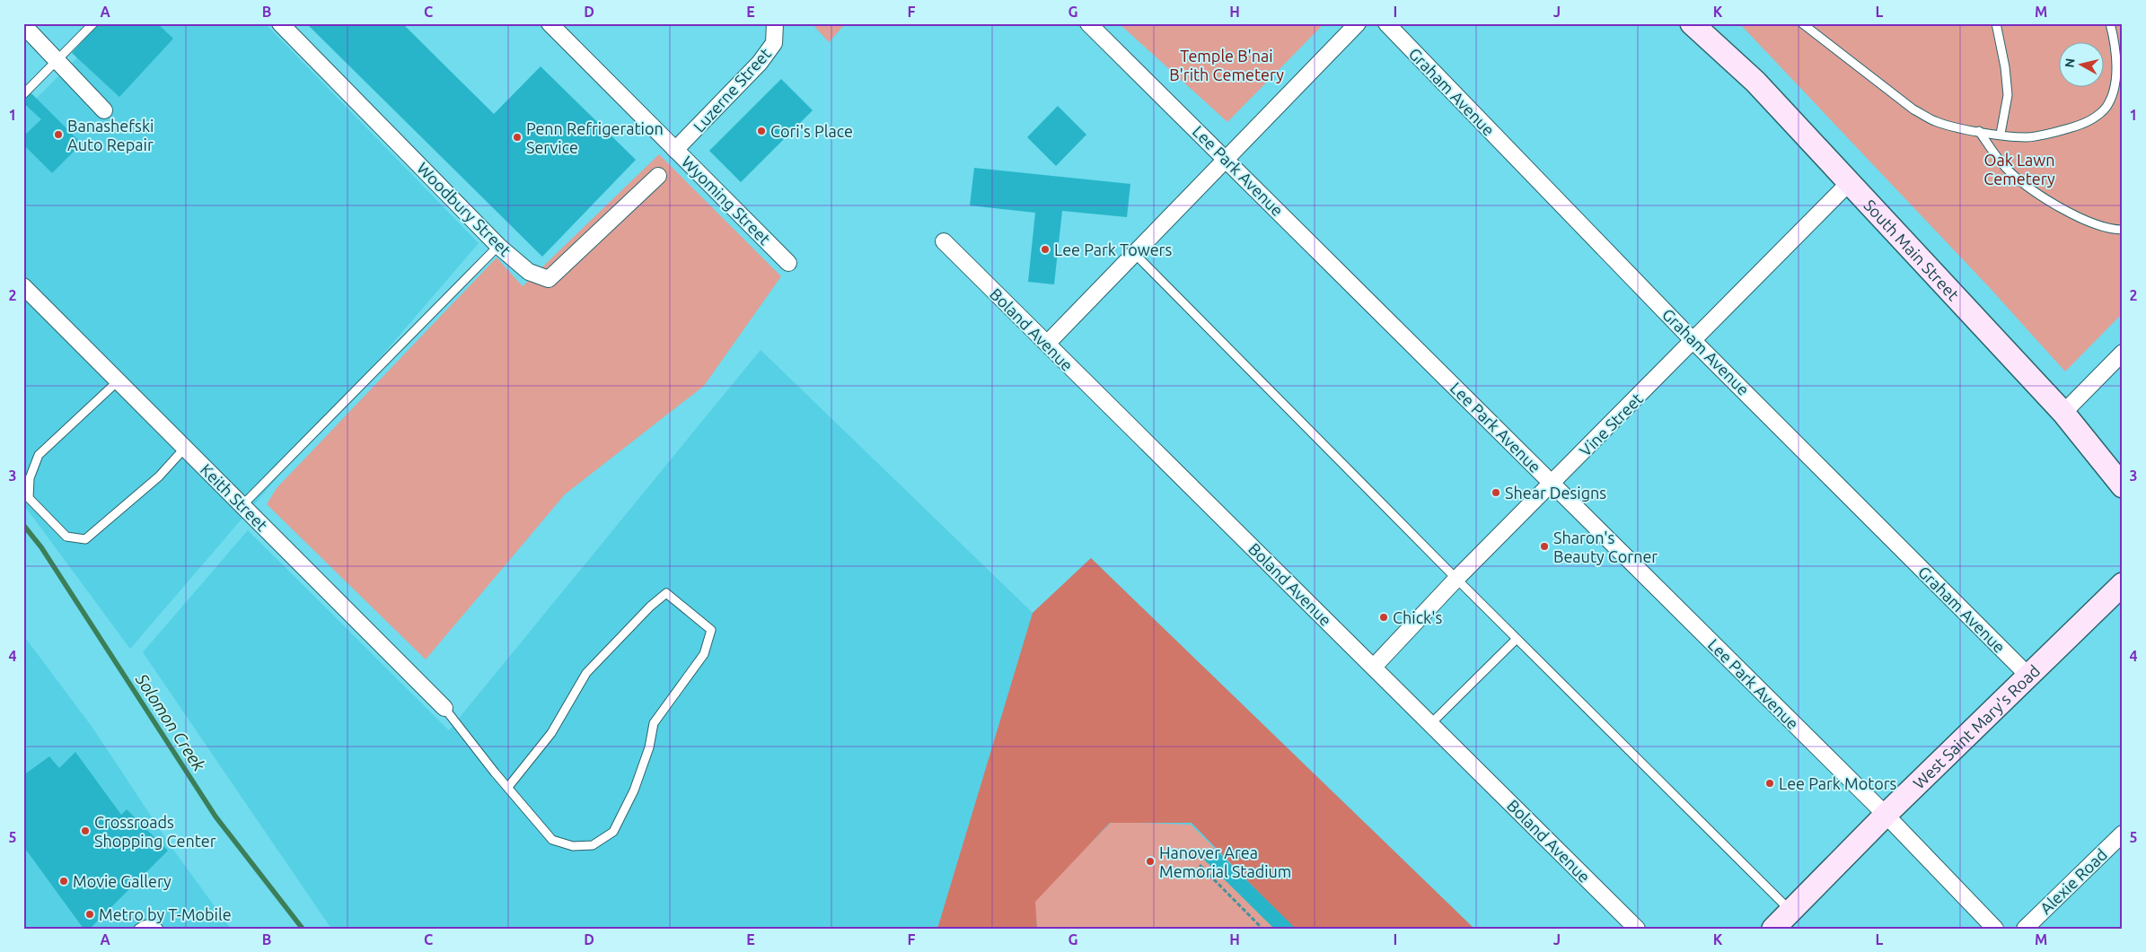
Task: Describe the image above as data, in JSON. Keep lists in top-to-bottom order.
{
  "streets": {
    "main road": ["South Main Street", "West Saint Mary's Road"],
    "street": [
      "Luzerne Street",
      "Graham Avenue",
      "Lee Park Avenue",
      "Wyoming Street",
      "Woodbury Street",
      "Boland Avenue",
      "Vine Street",
      "Keith Street",
      "Alexie Road"
    ]
  },
  "crossings": [
    ["Luzerne Street", "Wyoming Street"],
    ["Graham Avenue", "Vine Street"],
    ["Graham Avenue", "West Saint Mary's Road"],
    ["Lee Park Avenue", "Vine Street"],
    ["Lee Park Avenue", "West Saint Mary's Road"],
    ["South Main Street", "Vine Street"],
    ["Boland Avenue", "Vine Street"]
  ],
  "water": ["Solomon Creek"],
  "parks": ["Temple B'nai B'rith Cemetery", "Oak Lawn Cemetery"],
  "places": [
    "Cori's Place",
    "Banashefski Auto Repair",
    "Penn Refrigeration Service",
    "Lee Park Towers",
    "Shear Designs",
    "Sharon's Beauty Corner",
    "Chick's",
    "Lee Park Motors",
    "Crossroads Shopping Center",
    "Hanover Area Memorial Stadium",
    "Movie Gallery",
    "Metro by T-Mobile"
  ],
  "north": "left",
  "grid": {
    "columns": [
      "A",
      "B",
      "C",
      "D",
      "E",
      "F",
      "G",
      "H",
      "I",
      "J",
      "K",
      "L",
      "M"
    ],
    "rows": [
      "1",
      "2",
      "3",
      "4",
      "5"
    ]
  }
}
